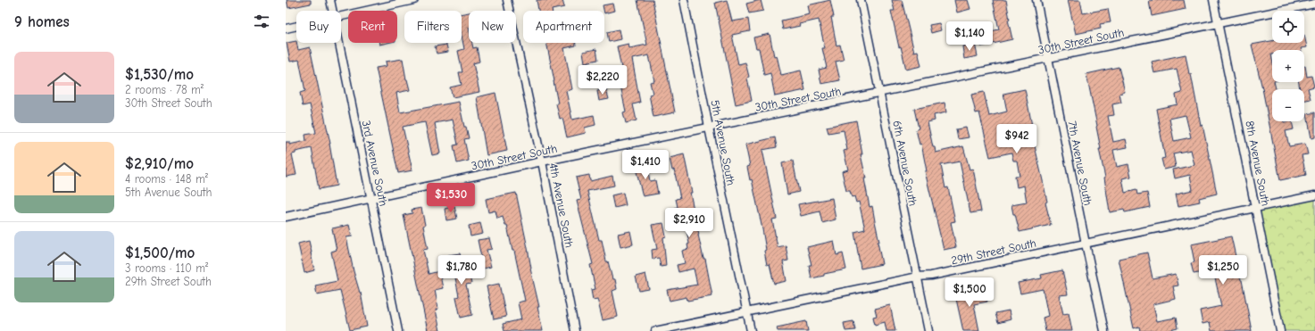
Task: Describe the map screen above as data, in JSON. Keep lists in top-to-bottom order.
{
  "streets": {
    "street": [
      "30th Street South",
      "5th Avenue South",
      "3rd Avenue South",
      "6th Avenue South",
      "7th Avenue South",
      "8th Avenue South",
      "4th Avenue South",
      "29th Street South"
    ]
  },
  "crossings": [
    ["30th Street South", "5th Avenue South"],
    ["30th Street South", "3rd Avenue South"],
    ["30th Street South", "6th Avenue South"],
    ["30th Street South", "7th Avenue South"],
    ["30th Street South", "8th Avenue South"],
    ["30th Street South", "4th Avenue South"],
    ["5th Avenue South", "29th Street South"],
    ["6th Avenue South", "29th Street South"],
    ["7th Avenue South", "29th Street South"],
    ["8th Avenue South", "29th Street South"]
  ],
  "page": {
    "heading": "9 homes",
    "map_buttons": ["+", "−"],
    "chip": [
      "Buy",
      "Rent",
      "Filters",
      "New",
      "Apartment"
    ],
    "price": [
      "$1,140",
      "$2,220",
      "$942",
      "$1,410",
      "$1,530",
      "$2,910",
      "$1,780",
      "$1,250",
      "$1,500"
    ],
    "list": [
      {
        "name": "$1,530/mo",
        "note": "2 rooms · 78 m² · 30th Street South"
      },
      {
        "name": "$2,910/mo",
        "note": "4 rooms · 148 m² · 5th Avenue South"
      },
      {
        "name": "$1,500/mo",
        "note": "3 rooms · 110 m² · 29th Street South"
      }
    ]
  }
}
